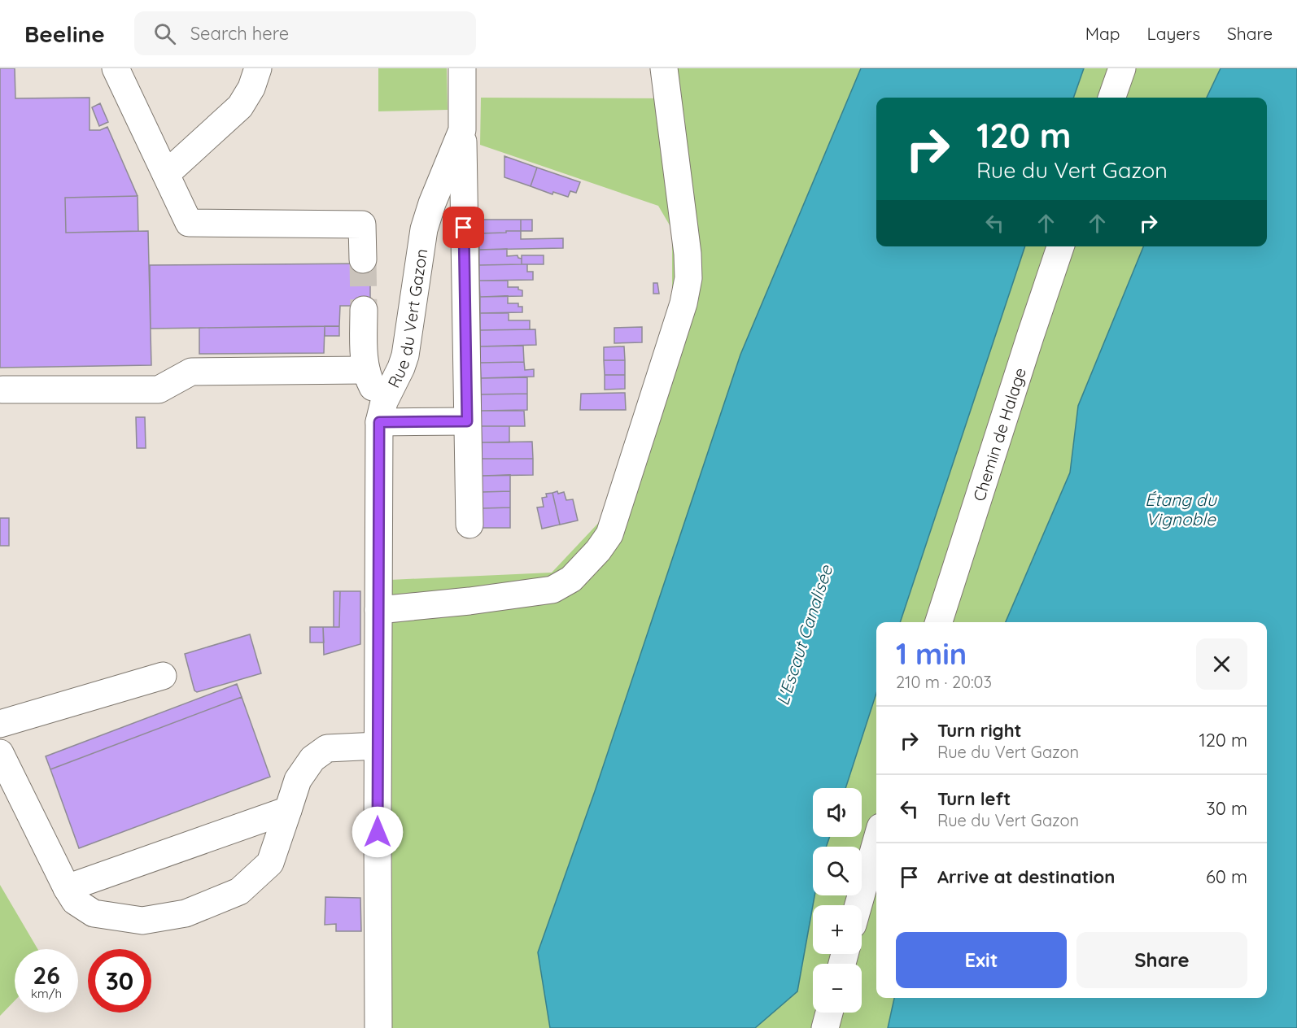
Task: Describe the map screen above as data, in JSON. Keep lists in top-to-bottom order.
{
  "streets": {
    "street": ["Rue du Vert Gazon", "Chemin de Halage"]
  },
  "water": ["Étang du Vignoble", "L'Escaut Canalisée"],
  "page": {
    "header": "Beeline",
    "search": "Search here",
    "nav": ["Map", "Layers", "Share"],
    "turn": ["120 m", "Rue du Vert Gazon"],
    "heading": ["1 min", "210 m · 20:03"],
    "list": [
      {
        "name": "Turn right",
        "note": "Rue du Vert Gazon",
        "value": "120 m"
      },
      {
        "name": "Turn left",
        "note": "Rue du Vert Gazon",
        "value": "30 m"
      },
      {
        "name": "Arrive at destination",
        "value": "60 m"
      }
    ],
    "map_buttons": ["+", "−"],
    "buttons": ["Exit", "Share"],
    "speed": "26 km/h",
    "limit": "30"
  }
}
